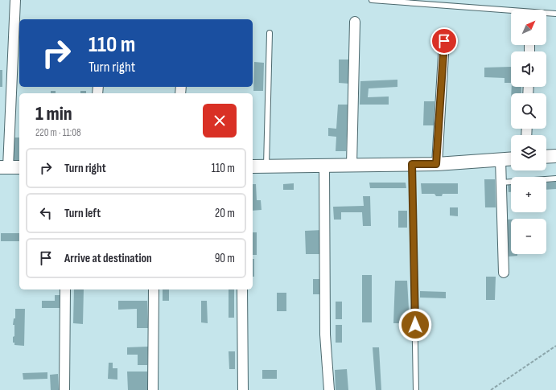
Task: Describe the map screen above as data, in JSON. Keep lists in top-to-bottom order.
{
  "north": "top right",
  "page": {
    "map_buttons": ["+", "−"],
    "turn": ["110 m", "Turn right"],
    "heading": ["1 min", "220 m · 11:08"],
    "list": [
      {
        "name": "Turn right",
        "value": "110 m"
      },
      {
        "name": "Turn left",
        "value": "20 m"
      },
      {
        "name": "Arrive at destination",
        "value": "90 m"
      }
    ]
  }
}
